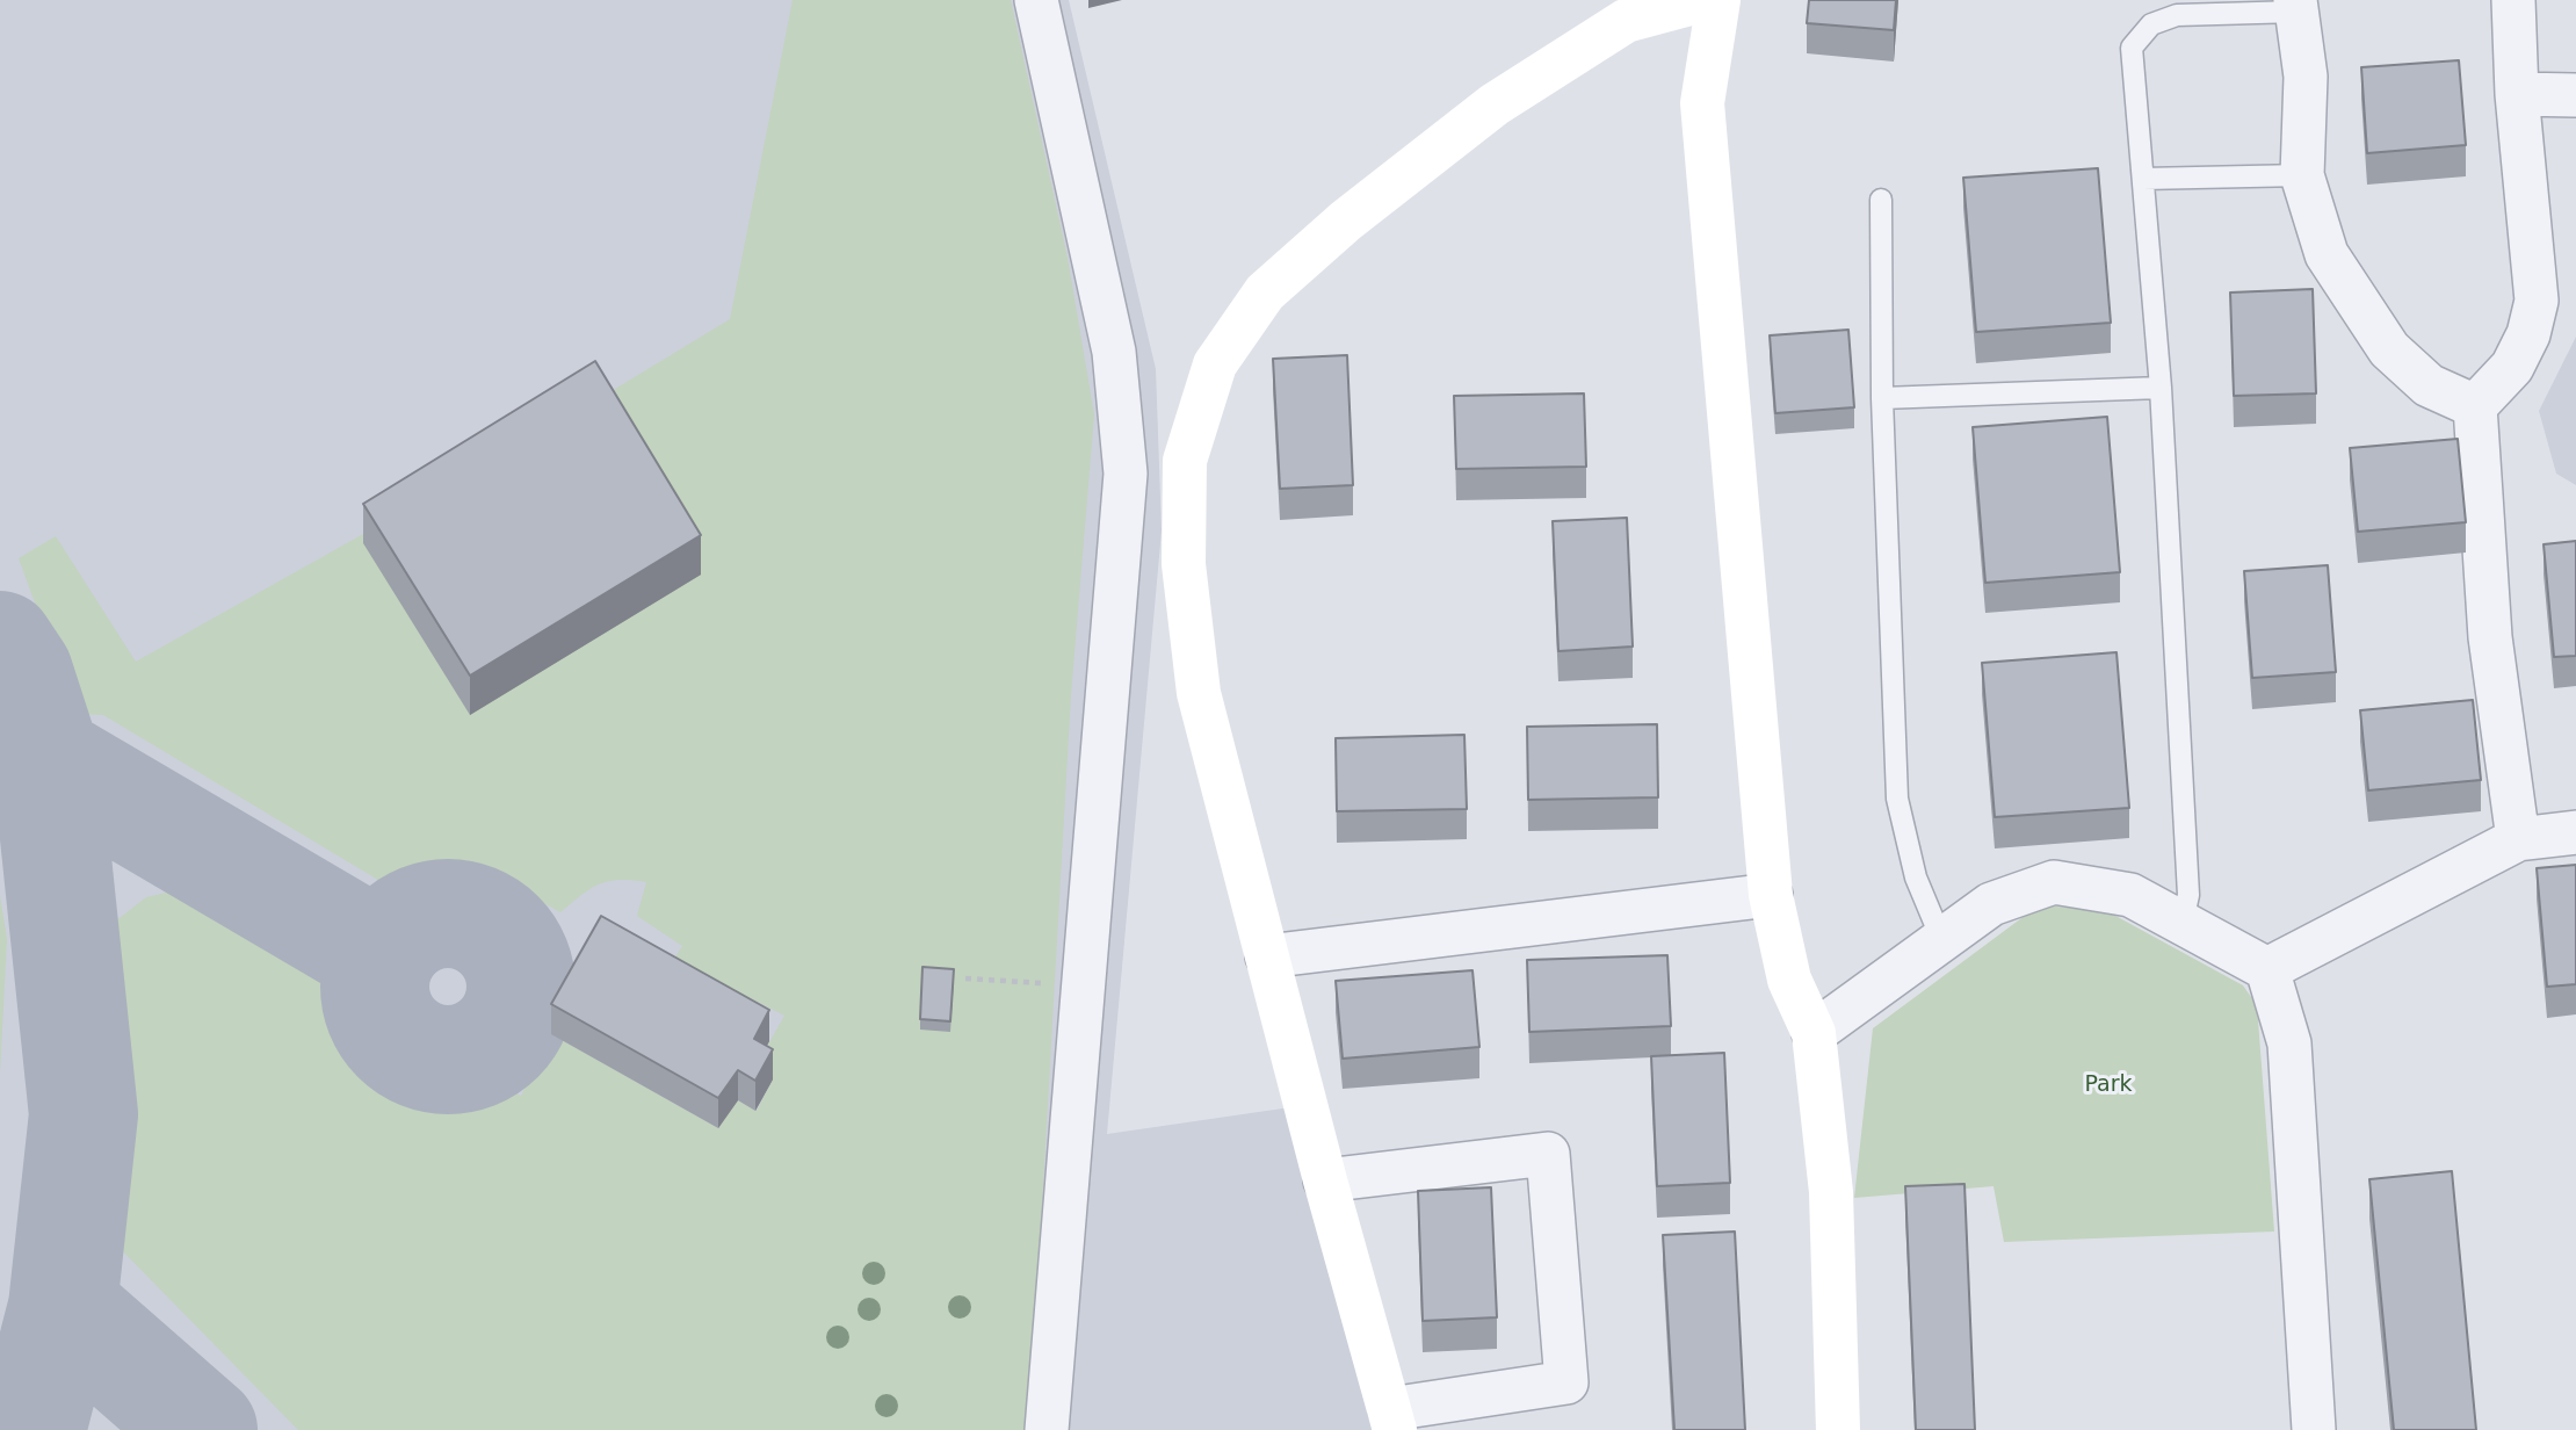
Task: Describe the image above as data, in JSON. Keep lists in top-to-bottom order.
{
  "parks": ["Park"]
}
